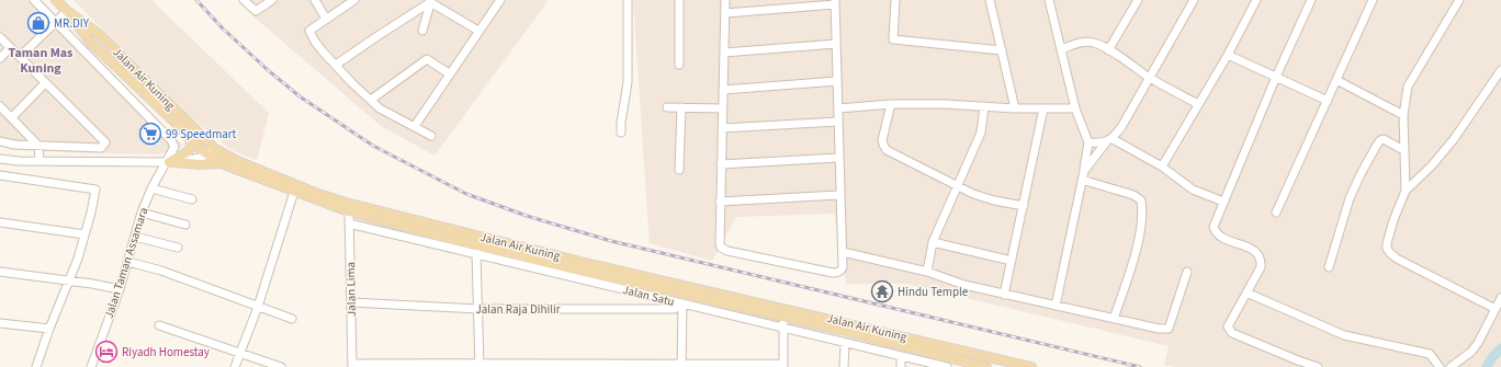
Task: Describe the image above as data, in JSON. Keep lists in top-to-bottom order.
{
  "streets": {
    "main road": ["Jalan Air Kuning"],
    "street": [
      "Jalan Taman Assamara",
      "Jalan Lima",
      "Jalan Satu",
      "Jalan Raja Dihilir"
    ]
  },
  "crossings": [
    ["Jalan Air Kuning", "Jalan Lima"],
    ["Jalan Lima", "Jalan Satu"],
    ["Jalan Lima", "Jalan Raja Dihilir"],
    ["Jalan Satu", "Jalan Raja Dihilir"]
  ],
  "districts": ["Taman Mas Kuning"],
  "places": {
    "shop": ["MR.DIY"],
    "supermarket": ["99 Speedmart"],
    "temple": ["Hindu Temple"],
    "hotel": ["Riyadh Homestay"]
  }
}
